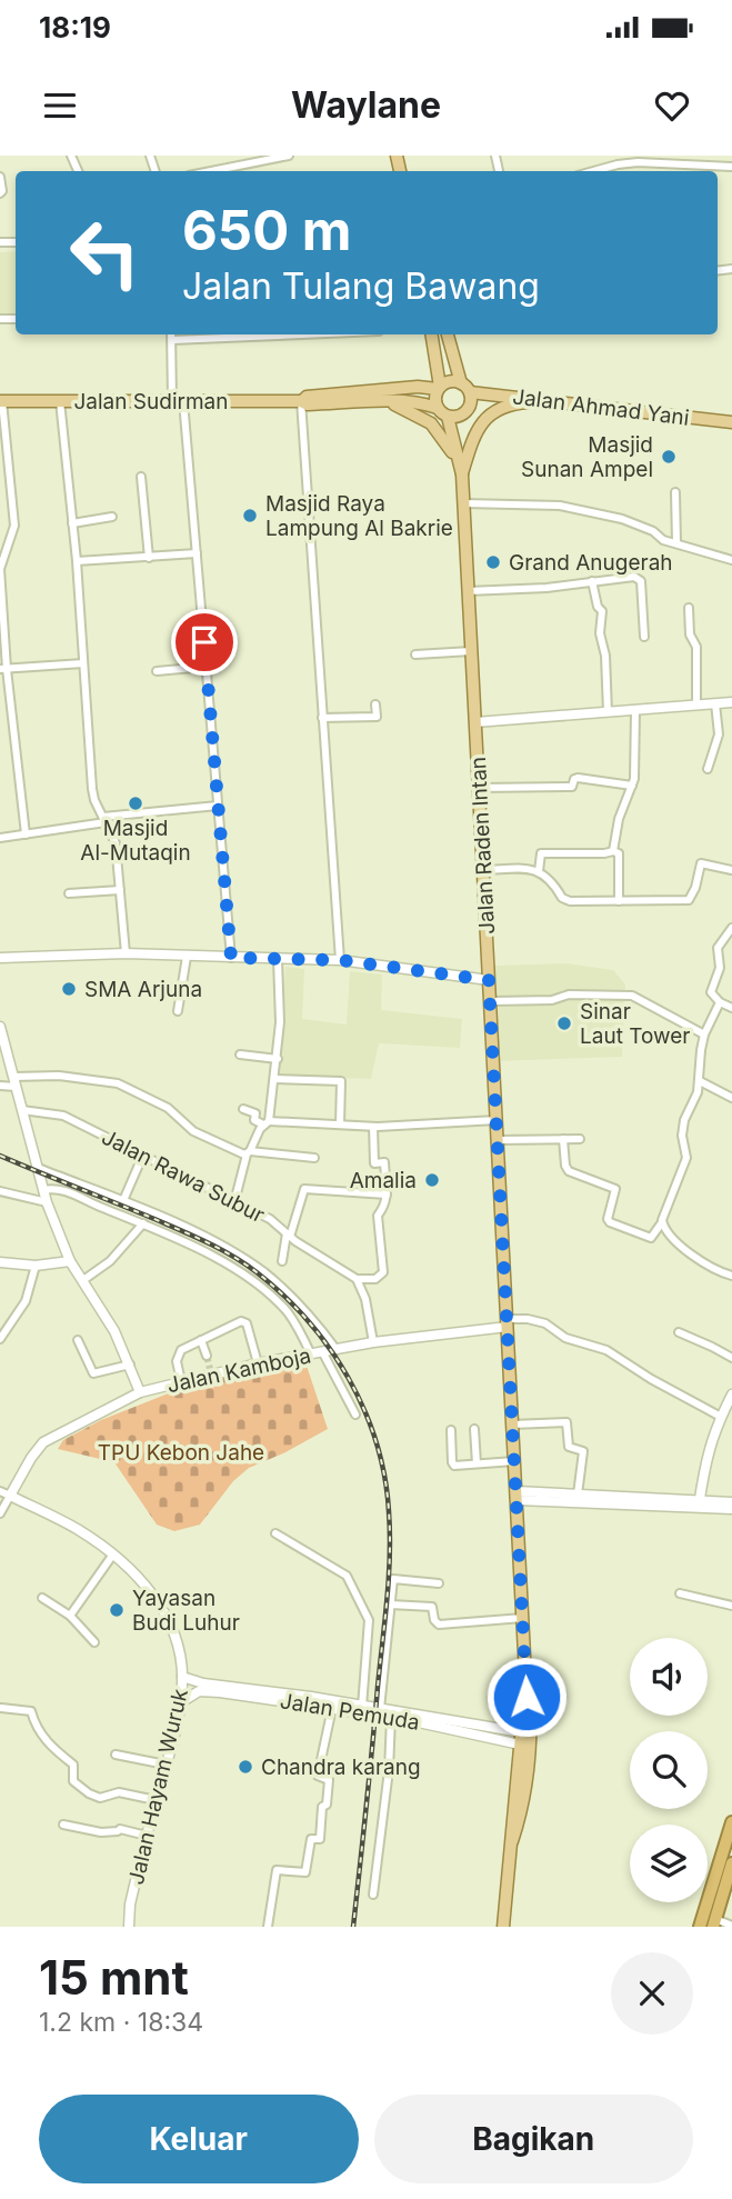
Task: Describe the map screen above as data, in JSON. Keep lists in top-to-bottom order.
{
  "streets": {
    "main road": ["Jalan Sudirman", "Jalan Ahmad Yani", "Jalan Raden Intan"],
    "street": [
      "Jalan Rawa Subur",
      "Jalan Kamboja",
      "Jalan Pemuda",
      "Jalan Hayam Wuruk"
    ]
  },
  "crossings": [
    ["Jalan Sudirman", "Jalan Ahmad Yani"],
    ["Jalan Sudirman", "Jalan Raden Intan"],
    ["Jalan Ahmad Yani", "Jalan Raden Intan"],
    ["Jalan Raden Intan", "Jalan Kamboja"],
    ["Jalan Raden Intan", "Jalan Pemuda"],
    ["Jalan Kamboja", "Jalan Hayam Wuruk"],
    ["Jalan Pemuda", "Jalan Hayam Wuruk"]
  ],
  "parks": ["TPU Kebon Jahe"],
  "places": [
    "Masjid Sunan Ampel",
    "Masjid Raya Lampung Al Bakrie",
    "Grand Anugerah",
    "Masjid Al-Mutaqin",
    "SMA Arjuna",
    "Sinar Laut Tower",
    "Amalia",
    "Yayasan Budi Luhur",
    "Chandra karang"
  ],
  "page": {
    "status": "18:19",
    "header": "Waylane",
    "turn": ["650 m", "Jalan Tulang Bawang"],
    "heading": ["15 mnt", "1.2 km · 18:34"],
    "buttons": ["Keluar", "Bagikan"]
  }
}
